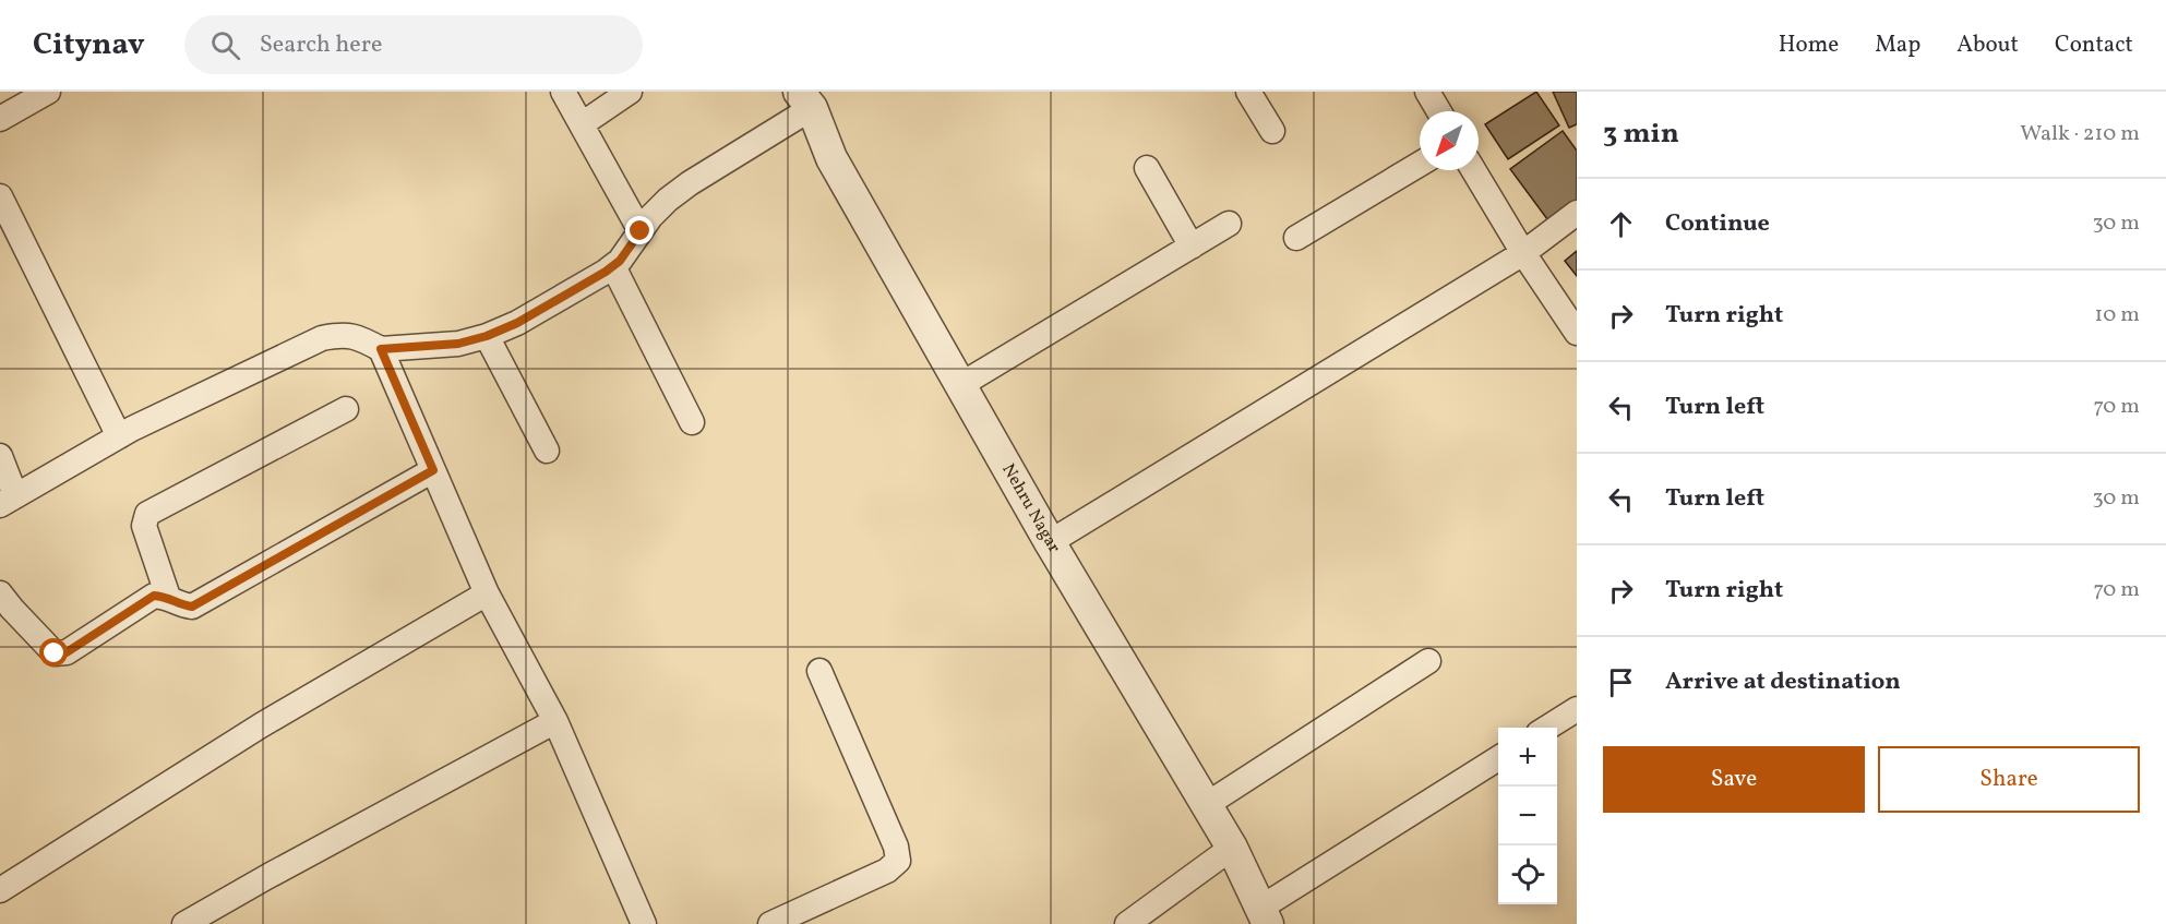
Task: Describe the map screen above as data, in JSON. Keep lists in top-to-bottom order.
{
  "streets": {
    "street": ["Nehru Nagar"]
  },
  "north": "bottom left",
  "page": {
    "header": "Citynav",
    "search": "Search here",
    "nav": [
      "Home",
      "Map",
      "About",
      "Contact"
    ],
    "heading": ["3 min", "Walk · 210 m"],
    "list": [
      ["Continue", "30 m"],
      ["Turn right", "10 m"],
      ["Turn left", "70 m"],
      ["Turn left", "30 m"],
      ["Turn right", "70 m"],
      "Arrive at destination"
    ],
    "buttons": ["Save", "Share"],
    "map_buttons": ["+", "−"]
  }
}
